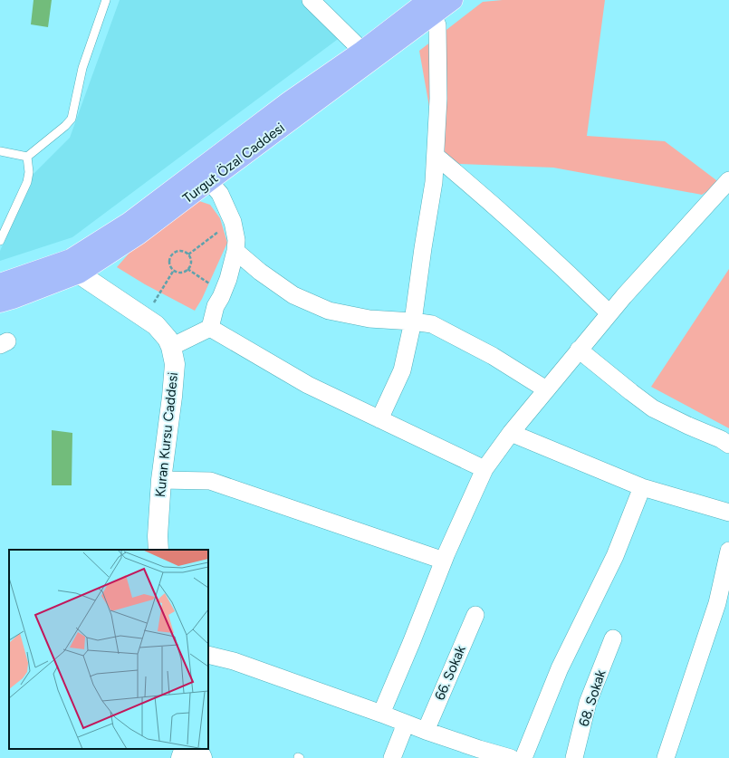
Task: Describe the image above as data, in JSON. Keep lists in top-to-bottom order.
{
  "streets": {
    "main road": ["Turgut Özal Caddesi", "Kuran Kursu Caddesi"],
    "street": ["66. Sokak", "68. Sokak"]
  },
  "crossings": [
    ["Turgut Özal Caddesi", "Kuran Kursu Caddesi"]
  ]
}
